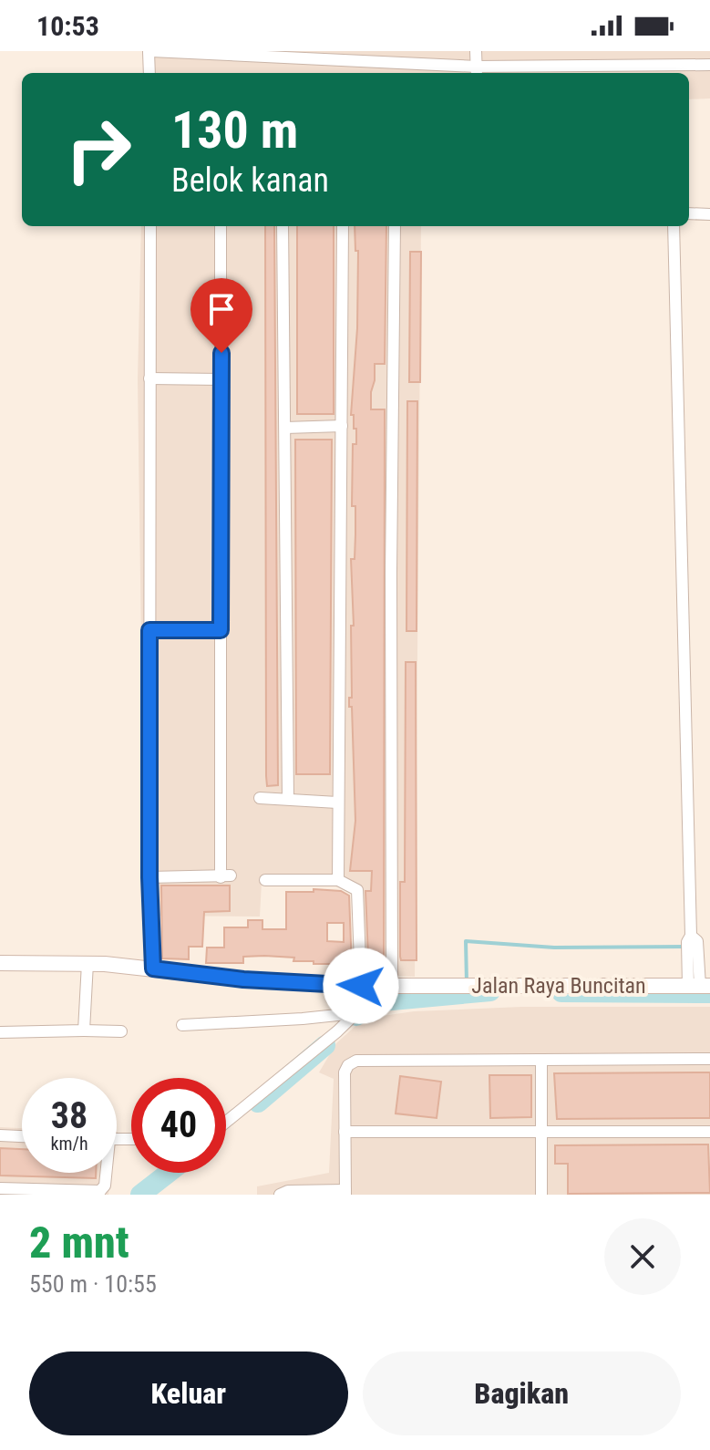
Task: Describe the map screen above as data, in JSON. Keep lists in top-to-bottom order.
{
  "streets": {
    "street": ["Jalan Raya Buncitan"]
  },
  "page": {
    "status": "10:53",
    "turn": ["130 m", "Belok kanan"],
    "speed": "38 km/h",
    "limit": "40",
    "heading": ["2 mnt", "550 m · 10:55"],
    "buttons": ["Keluar", "Bagikan"]
  }
}
